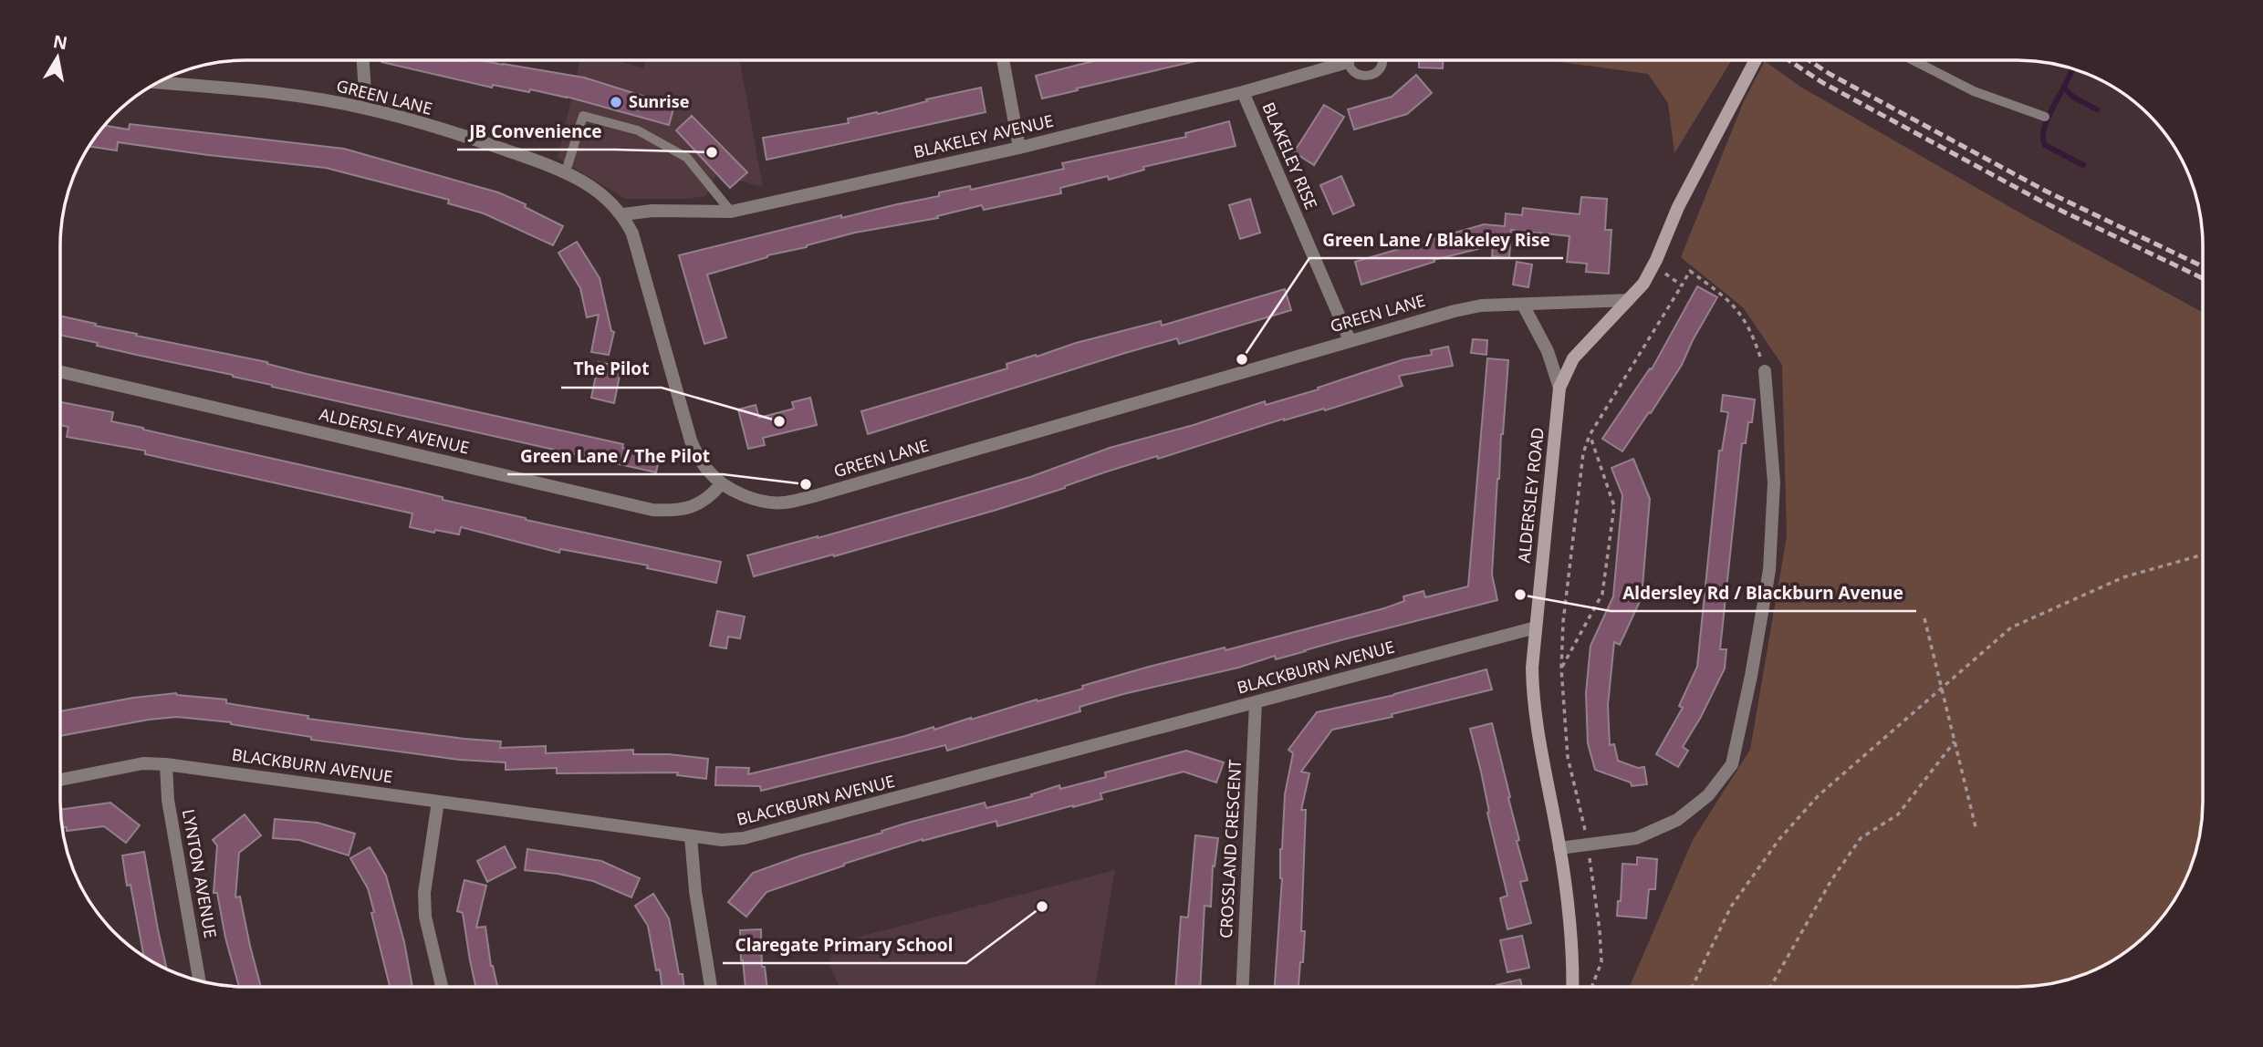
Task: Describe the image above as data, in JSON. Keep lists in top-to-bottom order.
{
  "streets": {
    "street": [
      "GREEN LANE",
      "BLAKELEY AVENUE",
      "BLAKELEY RISE",
      "ALDERSLEY AVENUE",
      "ALDERSLEY ROAD",
      "BLACKBURN AVENUE",
      "CROSSLAND CRESCENT",
      "LYNTON AVENUE"
    ]
  },
  "crossings": [
    ["GREEN LANE", "BLAKELEY AVENUE"],
    ["GREEN LANE", "BLAKELEY RISE"],
    ["GREEN LANE", "ALDERSLEY AVENUE"],
    ["GREEN LANE", "ALDERSLEY ROAD"],
    ["BLAKELEY AVENUE", "BLAKELEY RISE"],
    ["ALDERSLEY ROAD", "BLACKBURN AVENUE"],
    ["BLACKBURN AVENUE", "CROSSLAND CRESCENT"],
    ["BLACKBURN AVENUE", "LYNTON AVENUE"]
  ],
  "places": [
    "Sunrise",
    "JB Convenience",
    "Green Lane / Blakeley Rise",
    "The Pilot",
    "Green Lane / The Pilot",
    "Aldersley Rd / Blackburn Avenue",
    "Claregate Primary School"
  ],
  "north": "top"
}
